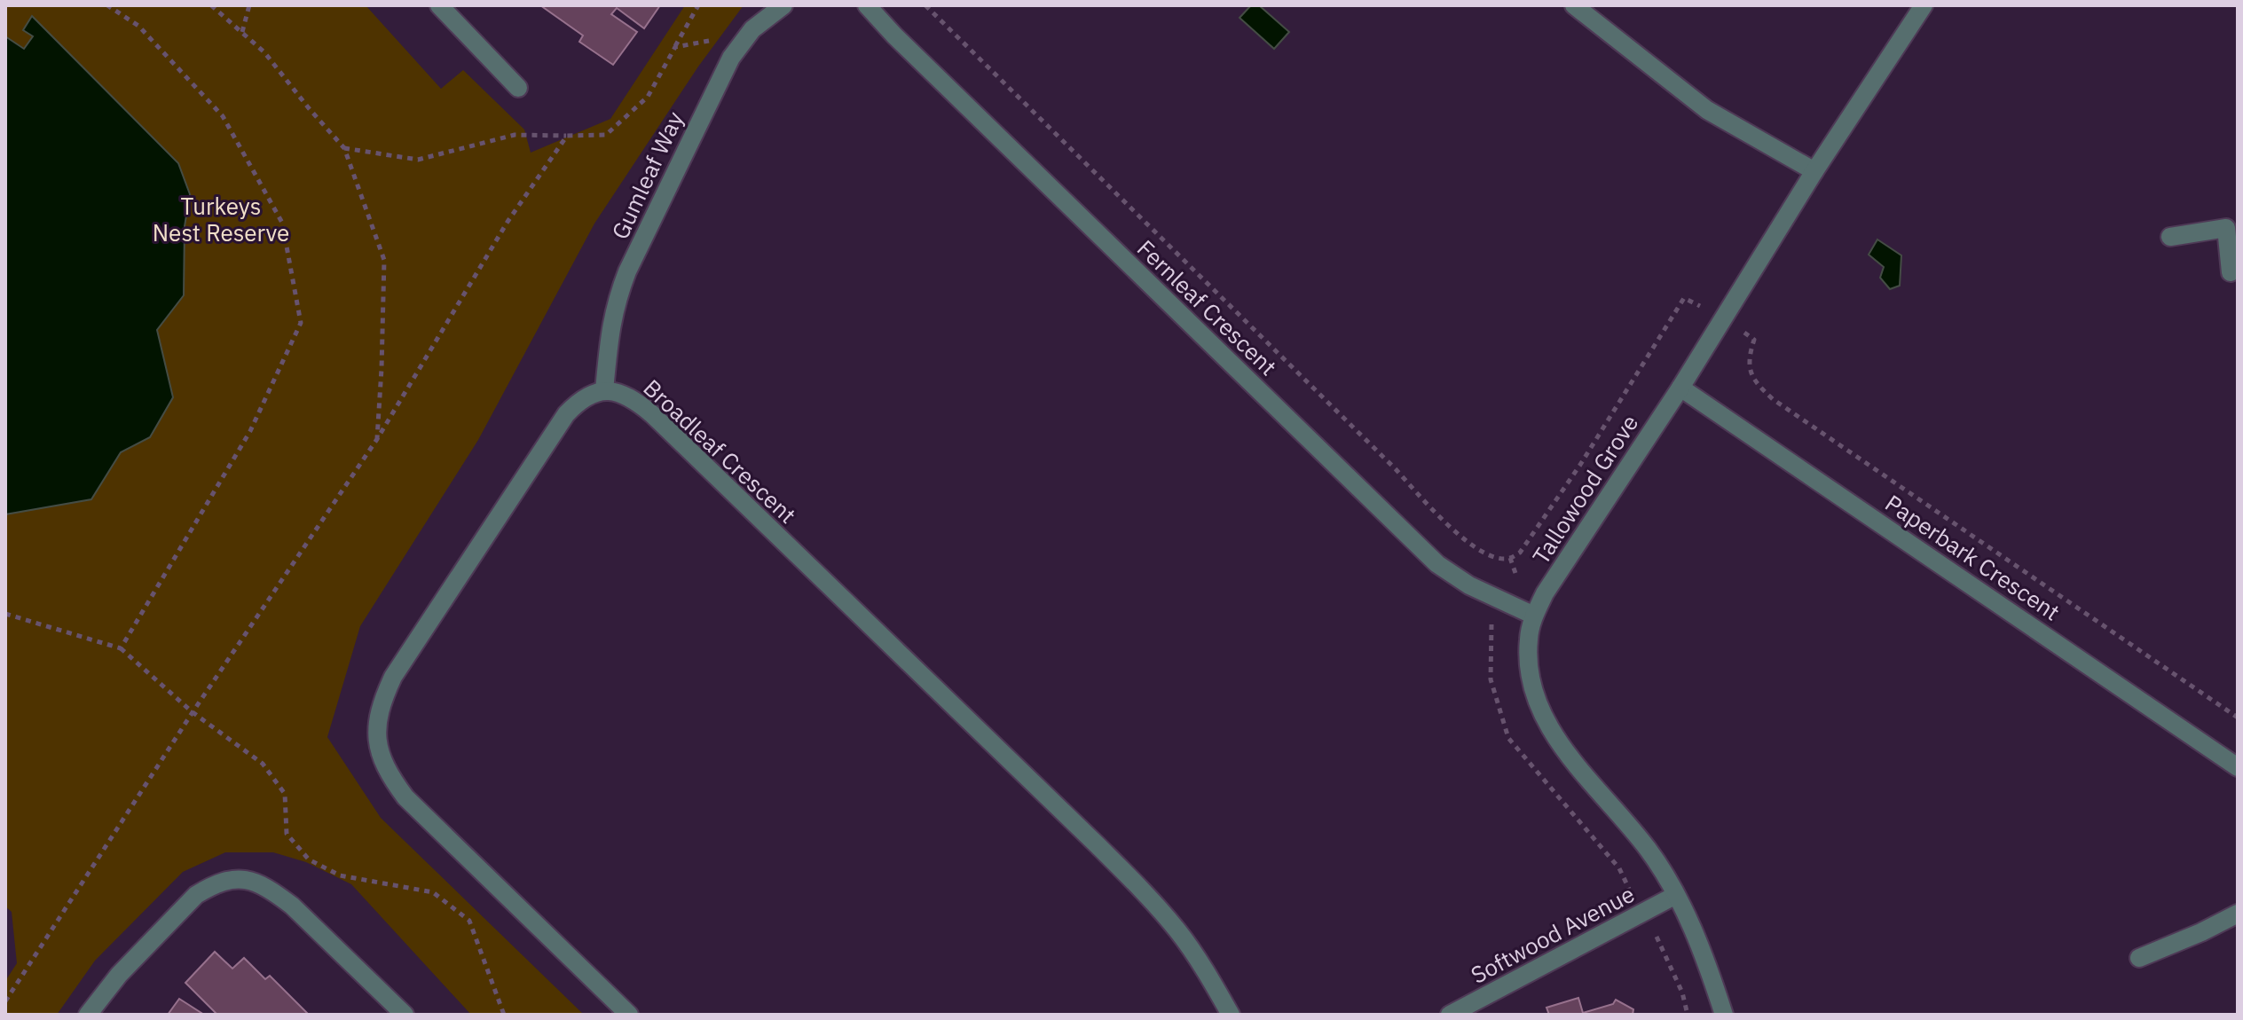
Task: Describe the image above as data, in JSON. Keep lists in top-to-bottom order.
{
  "streets": {
    "street": [
      "Gumleaf Way",
      "Fernleaf Crescent",
      "Broadleaf Crescent",
      "Tallowood Grove",
      "Paperbark Crescent",
      "Softwood Avenue"
    ]
  },
  "crossings": [
    ["Gumleaf Way", "Broadleaf Crescent"],
    ["Fernleaf Crescent", "Tallowood Grove"],
    ["Tallowood Grove", "Paperbark Crescent"],
    ["Tallowood Grove", "Softwood Avenue"]
  ],
  "parks": ["Turkeys Nest Reserve"]
}
